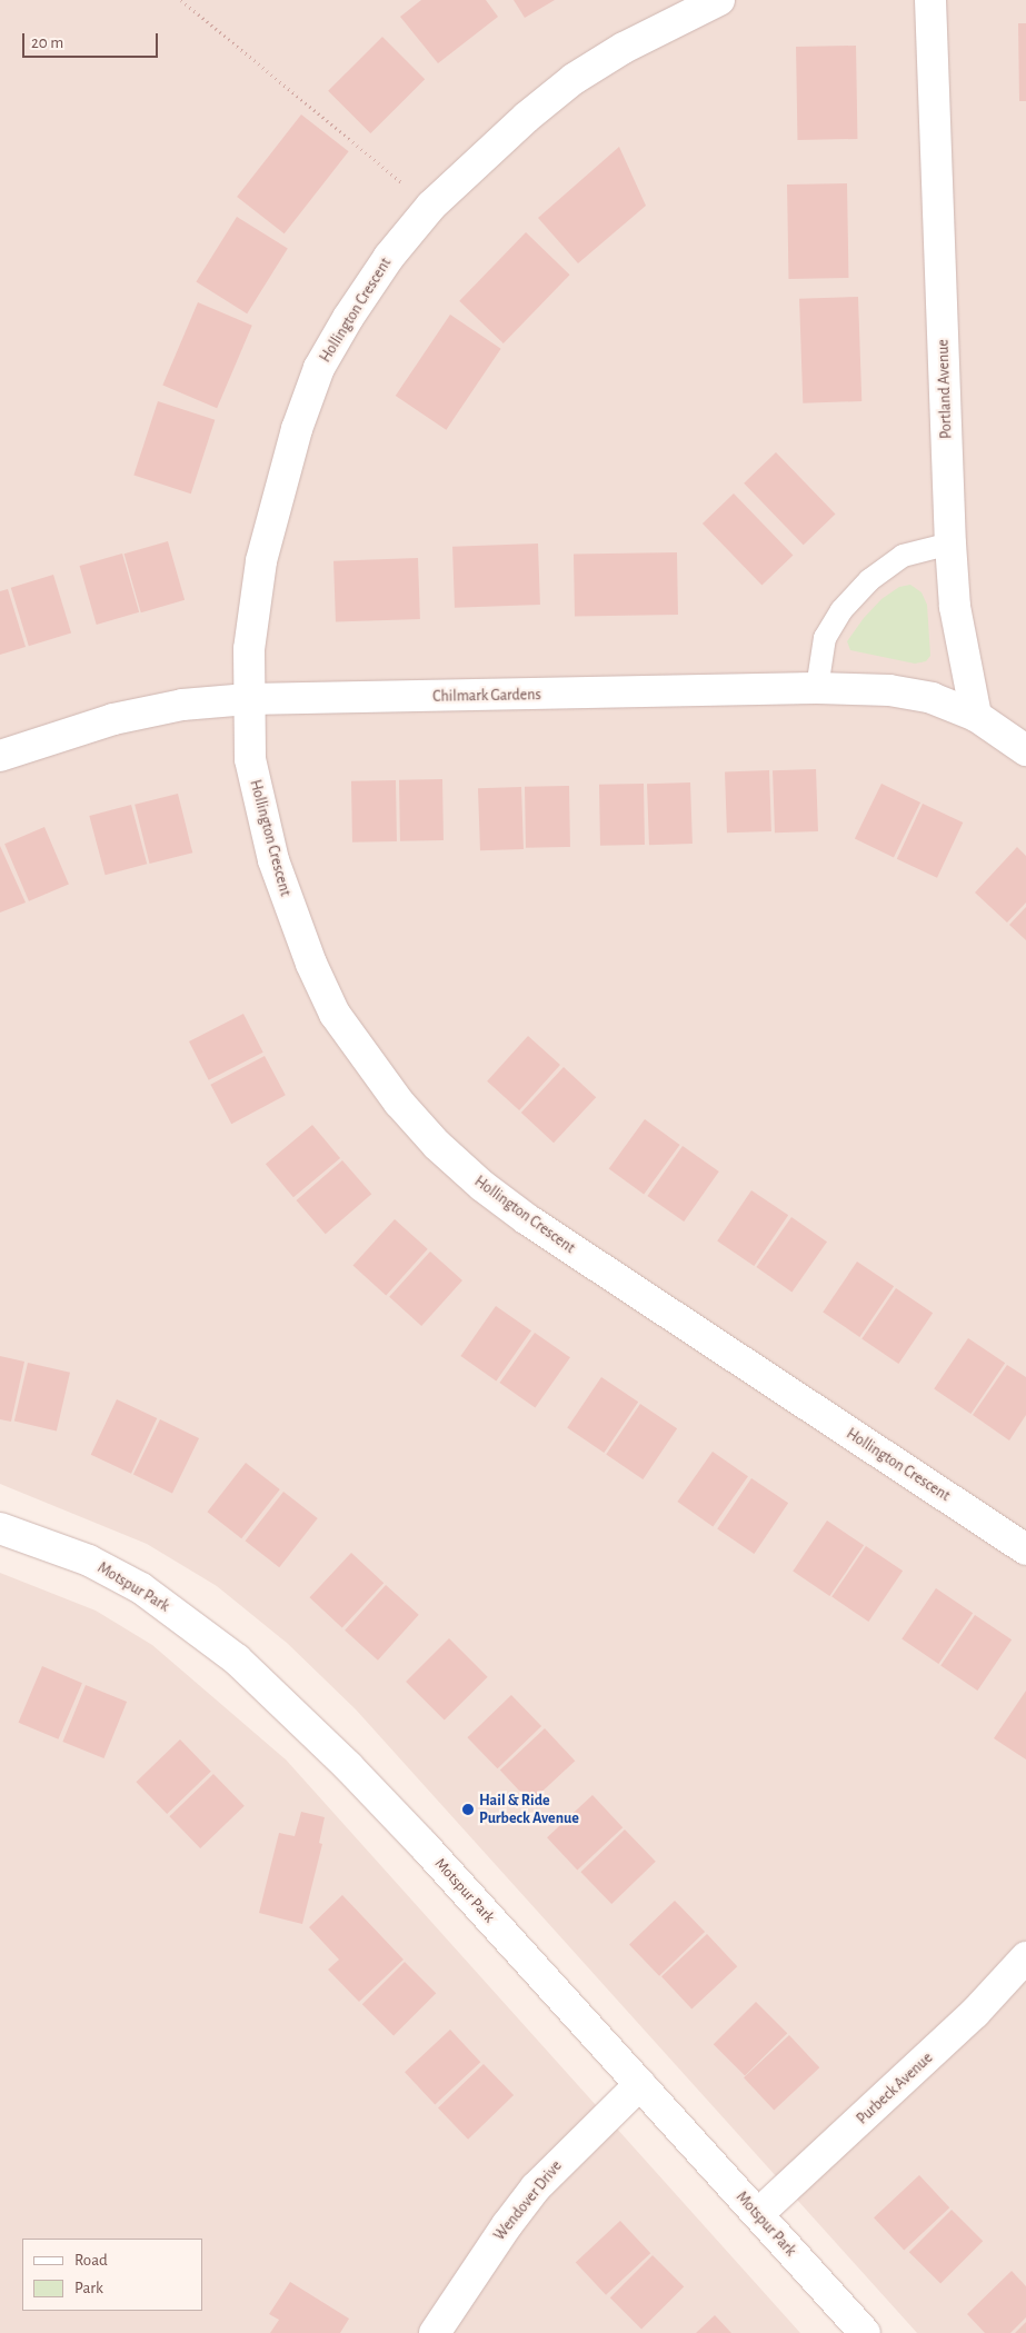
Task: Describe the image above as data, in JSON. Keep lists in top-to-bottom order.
{
  "streets": {
    "street": [
      "Hollington Crescent",
      "Portland Avenue",
      "Chilmark Gardens",
      "Motspur Park",
      "Purbeck Avenue",
      "Wendover Drive"
    ]
  },
  "crossings": [
    ["Hollington Crescent", "Chilmark Gardens"],
    ["Portland Avenue", "Chilmark Gardens"],
    ["Motspur Park", "Purbeck Avenue"],
    ["Motspur Park", "Wendover Drive"]
  ],
  "places": ["Hail & Ride Purbeck Avenue"],
  "legend": ["Road", "Park"],
  "scale_bar": "20 m"
}
